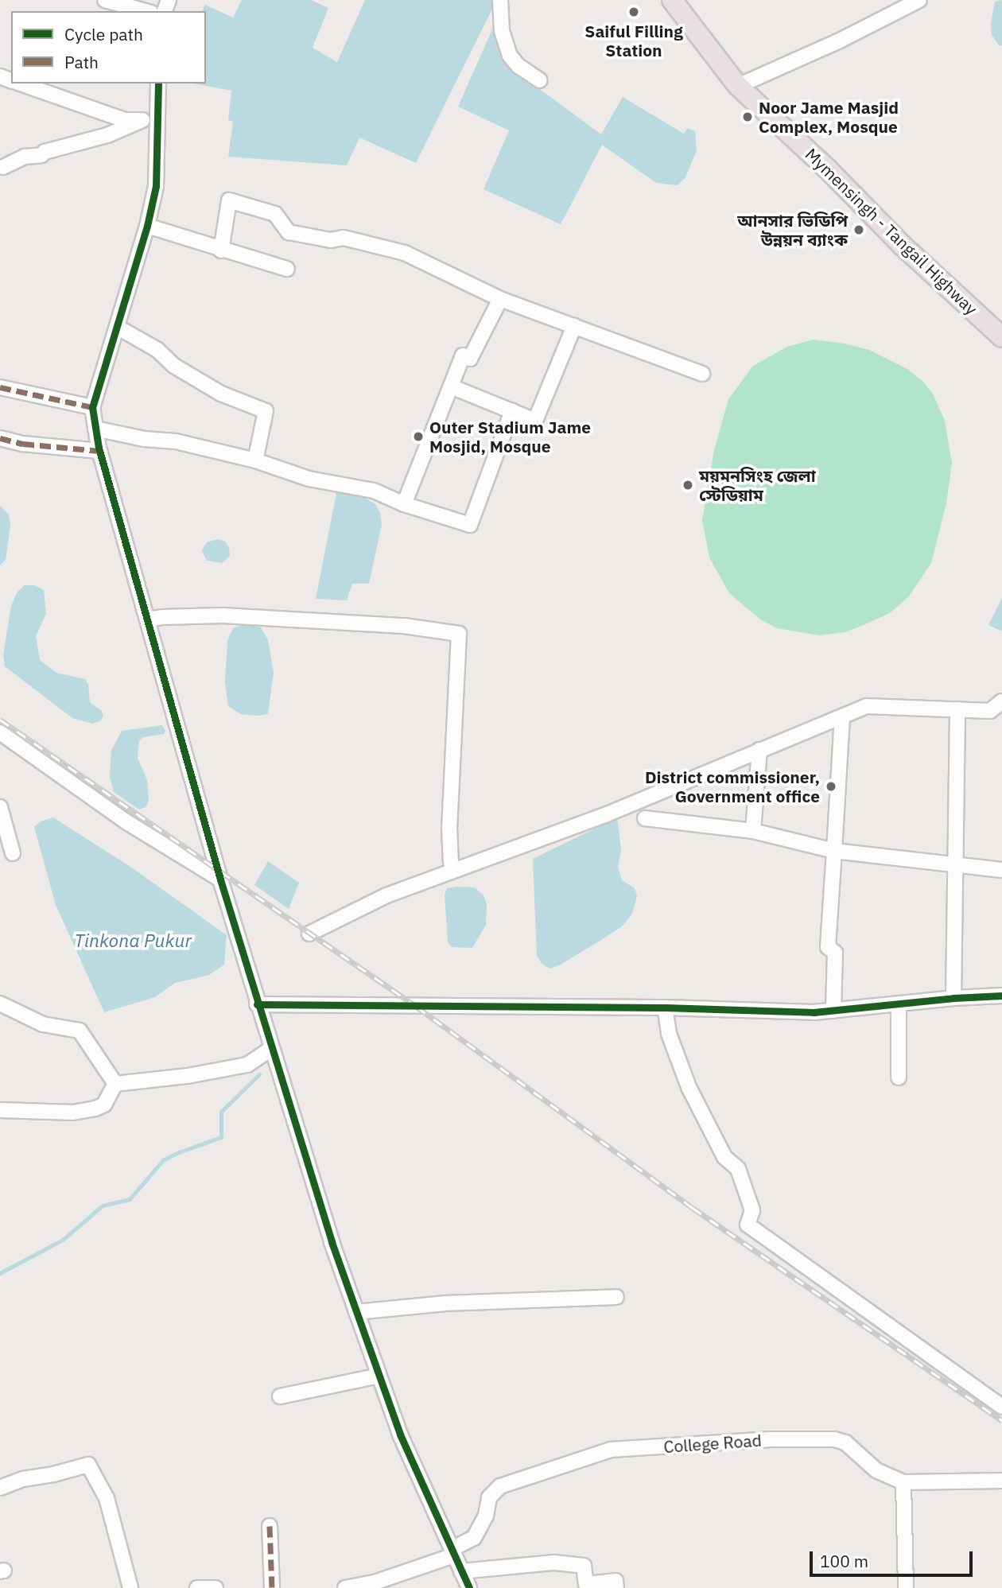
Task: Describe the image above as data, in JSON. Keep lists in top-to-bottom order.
{
  "streets": {
    "highway": ["Mymensingh - Tangail Highway"],
    "street": ["College Road"]
  },
  "water": ["Tinkona Pukur"],
  "places": [
    "Saiful Filling Station",
    "Noor Jame Masjid Complex, Mosque",
    "আনসার ভিডিপি উন্নয়ন ব্যাংক",
    "Outer Stadium Jame Mosjid, Mosque",
    "ময়মনসিংহ জেলা স্টেডিয়াম",
    "District commissioner, Government office"
  ],
  "legend": ["Cycle path", "Path"],
  "scale_bar": "100 m"
}
